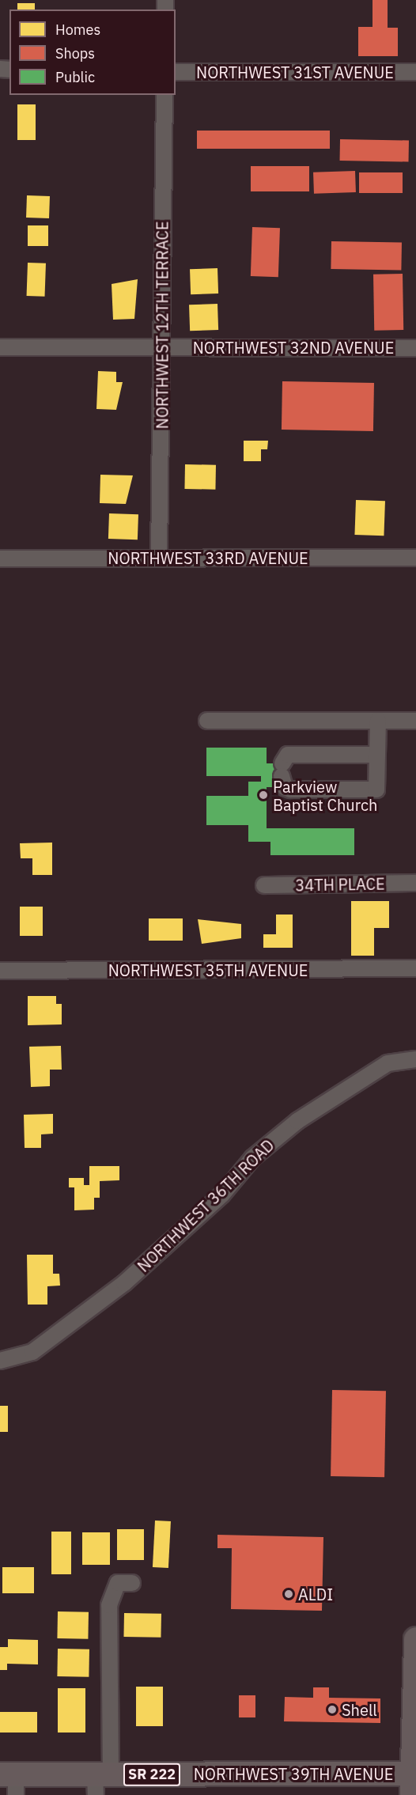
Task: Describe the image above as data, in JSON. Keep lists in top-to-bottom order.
{
  "streets": {
    "main road": ["NORTHWEST 39TH AVENUE", "SR 222"],
    "street": [
      "NORTHWEST 31ST AVENUE",
      "NORTHWEST 12TH TERRACE",
      "NORTHWEST 32ND AVENUE",
      "NORTHWEST 33RD AVENUE",
      "34TH PLACE",
      "NORTHWEST 35TH AVENUE",
      "NORTHWEST 36TH ROAD"
    ]
  },
  "crossings": [
    ["NORTHWEST 12TH TERRACE", "NORTHWEST 32ND AVENUE"],
    ["NORTHWEST 12TH TERRACE", "NORTHWEST 33RD AVENUE"]
  ],
  "places": ["Parkview Baptist Church", "ALDI", "Shell"],
  "legend": ["Homes", "Shops", "Public"]
}
